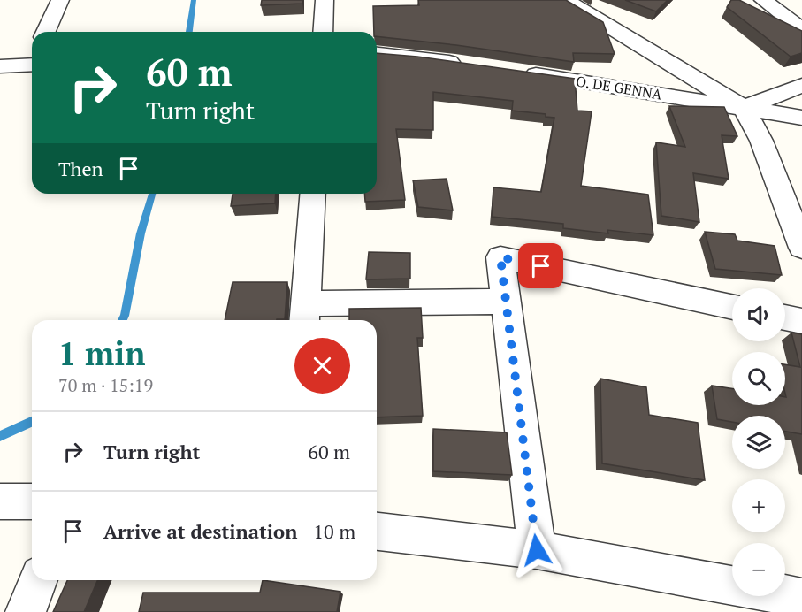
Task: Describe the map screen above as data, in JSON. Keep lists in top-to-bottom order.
{
  "streets": {
    "street": ["O. DE GENNA"]
  },
  "page": {
    "turn": ["60 m", "Turn right"],
    "then": "Then",
    "map_buttons": ["+", "−"],
    "heading": ["1 min", "70 m · 15:19"],
    "list": [
      {
        "name": "Turn right",
        "value": "60 m"
      },
      {
        "name": "Arrive at destination",
        "value": "10 m"
      }
    ]
  }
}
